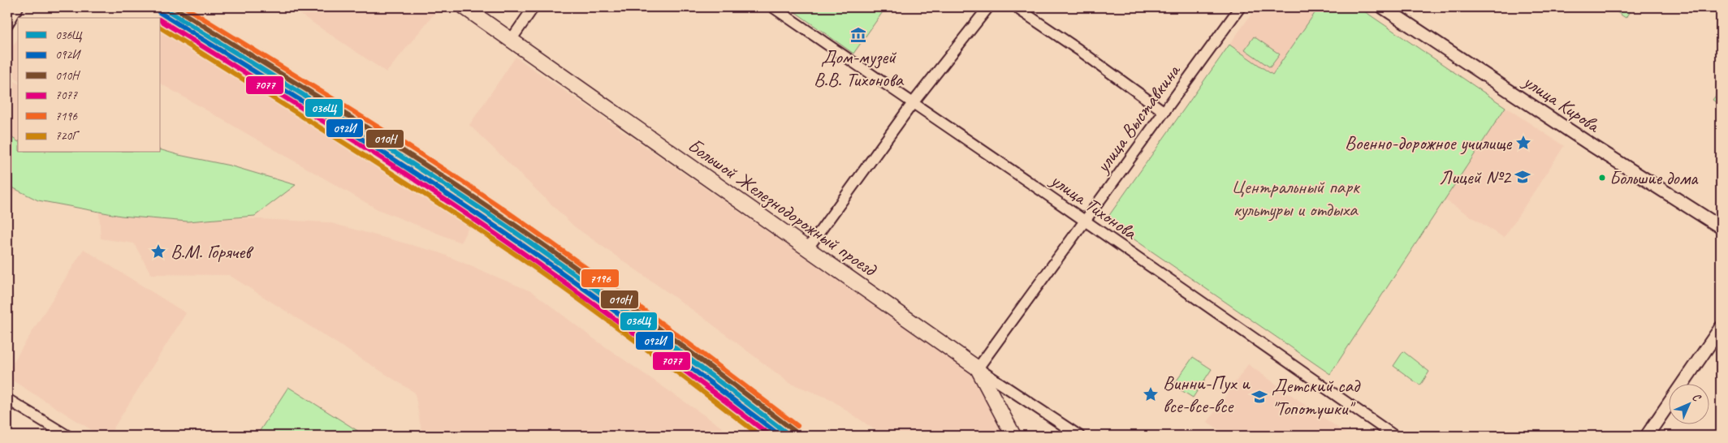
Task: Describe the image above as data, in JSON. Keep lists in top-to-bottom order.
{
  "streets": {
    "main road": ["Большой Железнодорожный проезд"],
    "street": ["улица Кирова", "улица Выставкина", "улица Тихонова"]
  },
  "crossings": [
    ["улица Выставкина", "улица Тихонова"],
    ["улица Выставкина", "Большой Железнодорожный проезд"]
  ],
  "parks": ["Центральный парк культуры и отдыха"],
  "places": {
    "museum": ["Дом-музей В.В. Тихонова"],
    "place": ["Военно-дорожное училище", "В.М. Горячев", "Винни-Пух и все-все-все"],
    "school or university": ["Лицей №2", "Детский сад \"Топотушки\""],
    "other": ["Большие дома"]
  },
  "lines": [
    "transit line 036Щ",
    "transit line 010Н",
    "transit line 7196",
    "transit line 092И",
    "transit line 7077",
    "transit line 720Г"
  ],
  "legend": [
    "036Щ",
    "092И",
    "010Н",
    "7077",
    "7196",
    "720Г"
  ],
  "north": "top right"
}
